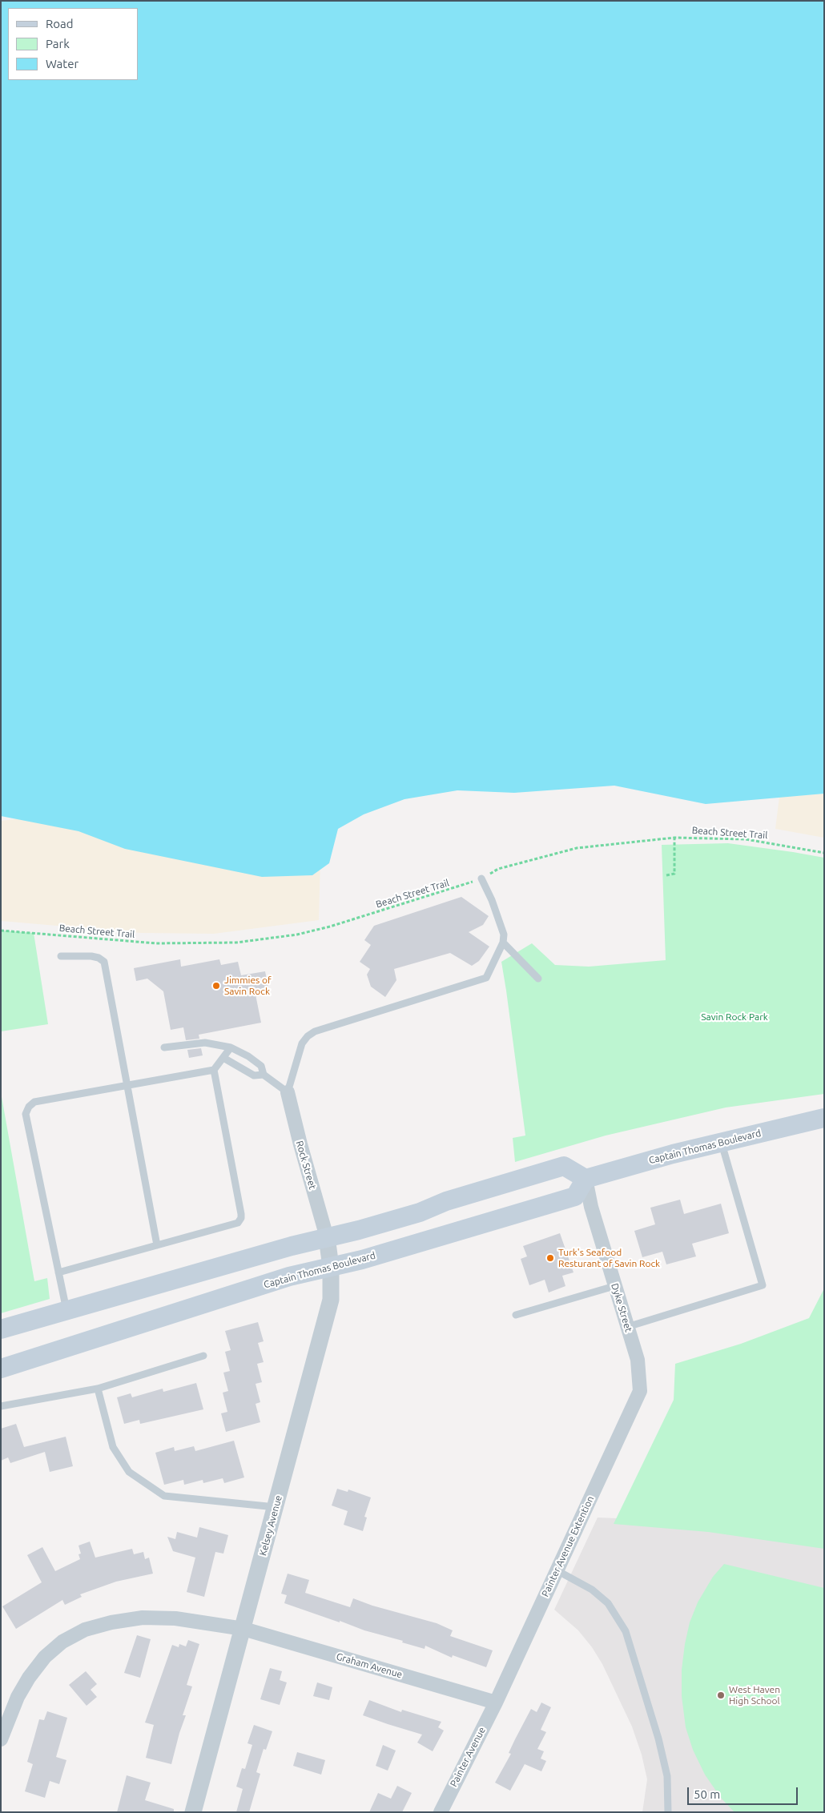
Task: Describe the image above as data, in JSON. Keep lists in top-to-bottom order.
{
  "streets": {
    "main road": ["Captain Thomas Boulevard"],
    "street": [
      "Rock Street",
      "Dyke Street",
      "Kelsey Avenue",
      "Painter Avenue Extention",
      "Graham Avenue",
      "Painter Avenue"
    ],
    "path": ["Beach Street Trail"]
  },
  "crossings": [
    ["Captain Thomas Boulevard", "Dyke Street"],
    ["Captain Thomas Boulevard", "Kelsey Avenue"],
    ["Rock Street", "Kelsey Avenue"],
    ["Dyke Street", "Painter Avenue Extention"],
    ["Kelsey Avenue", "Graham Avenue"],
    ["Painter Avenue Extention", "Graham Avenue"],
    ["Painter Avenue Extention", "Painter Avenue"],
    ["Graham Avenue", "Painter Avenue"]
  ],
  "parks": ["Savin Rock Park"],
  "places": ["Jimmies of Savin Rock", "Turk's Seafood Resturant of Savin Rock", "West Haven High School"],
  "legend": ["Road", "Park", "Water"],
  "scale_bar": "50 m"
}
